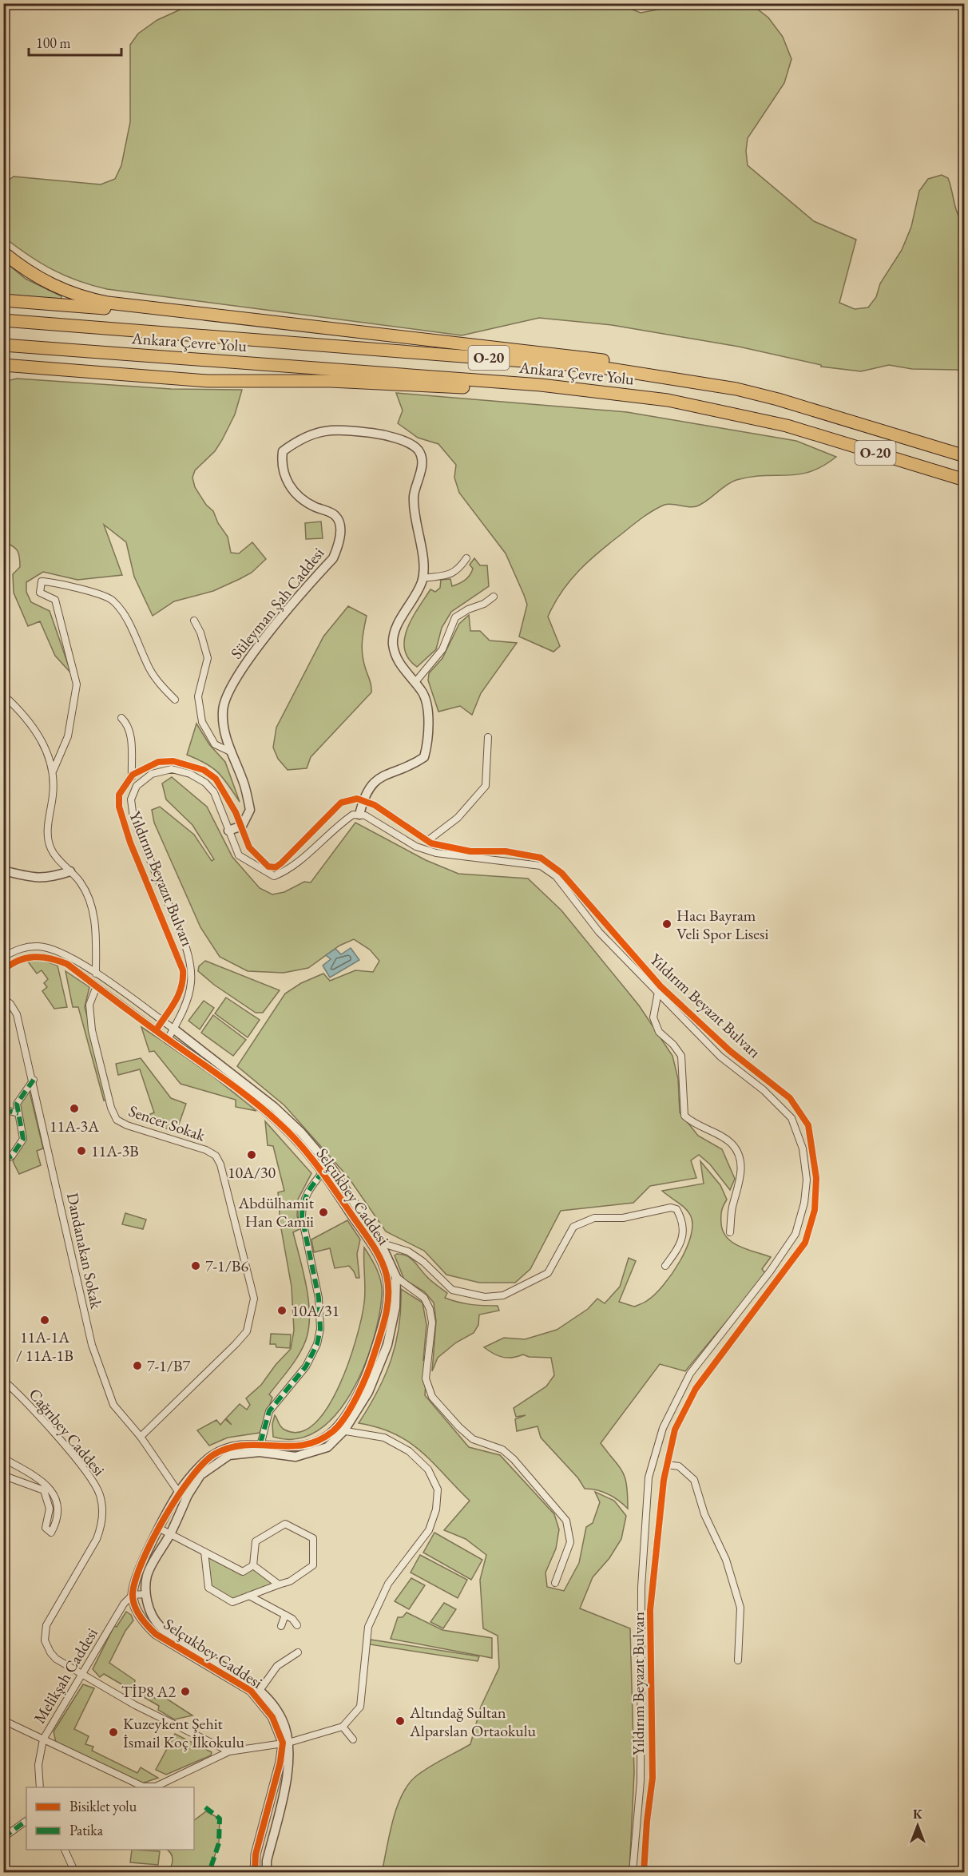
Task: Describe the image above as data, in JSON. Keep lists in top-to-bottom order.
{
  "streets": {
    "highway": ["Ankara Çevre Yolu", "O-20"],
    "street": [
      "Süleyman Şah Caddesi",
      "Yıldırım Beyazıt Bulvarı",
      "Sencer Sokak",
      "Selçukbey Caddesi",
      "Dandanakan Sokak",
      "Cağrıbey Caddesi",
      "Melikşah Caddesi"
    ]
  },
  "crossings": [
    ["Süleyman Şah Caddesi", "Yıldırım Beyazıt Bulvarı"],
    ["Yıldırım Beyazıt Bulvarı", "Selçukbey Caddesi"],
    ["Sencer Sokak", "Selçukbey Caddesi"],
    ["Sencer Sokak", "Dandanakan Sokak"],
    ["Selçukbey Caddesi", "Dandanakan Sokak"],
    ["Selçukbey Caddesi", "Melikşah Caddesi"],
    ["Cağrıbey Caddesi", "Melikşah Caddesi"]
  ],
  "places": [
    "Hacı Bayram Veli Spor Lisesi",
    "11A-3A",
    "11A-3B",
    "10A/30",
    "Abdülhamit Han Camii",
    "7-1/B6",
    "10A/31",
    "11A-1A / 11A-1B",
    "7-1/B7",
    "TİP8 A2",
    "Altındağ Sultan Alparslan Ortaokulu",
    "Kuzeykent Şehit İsmail Koç İlkokulu"
  ],
  "legend": ["Bisiklet yolu", "Patika"],
  "scale_bar": "100 m",
  "north": "top"
}
